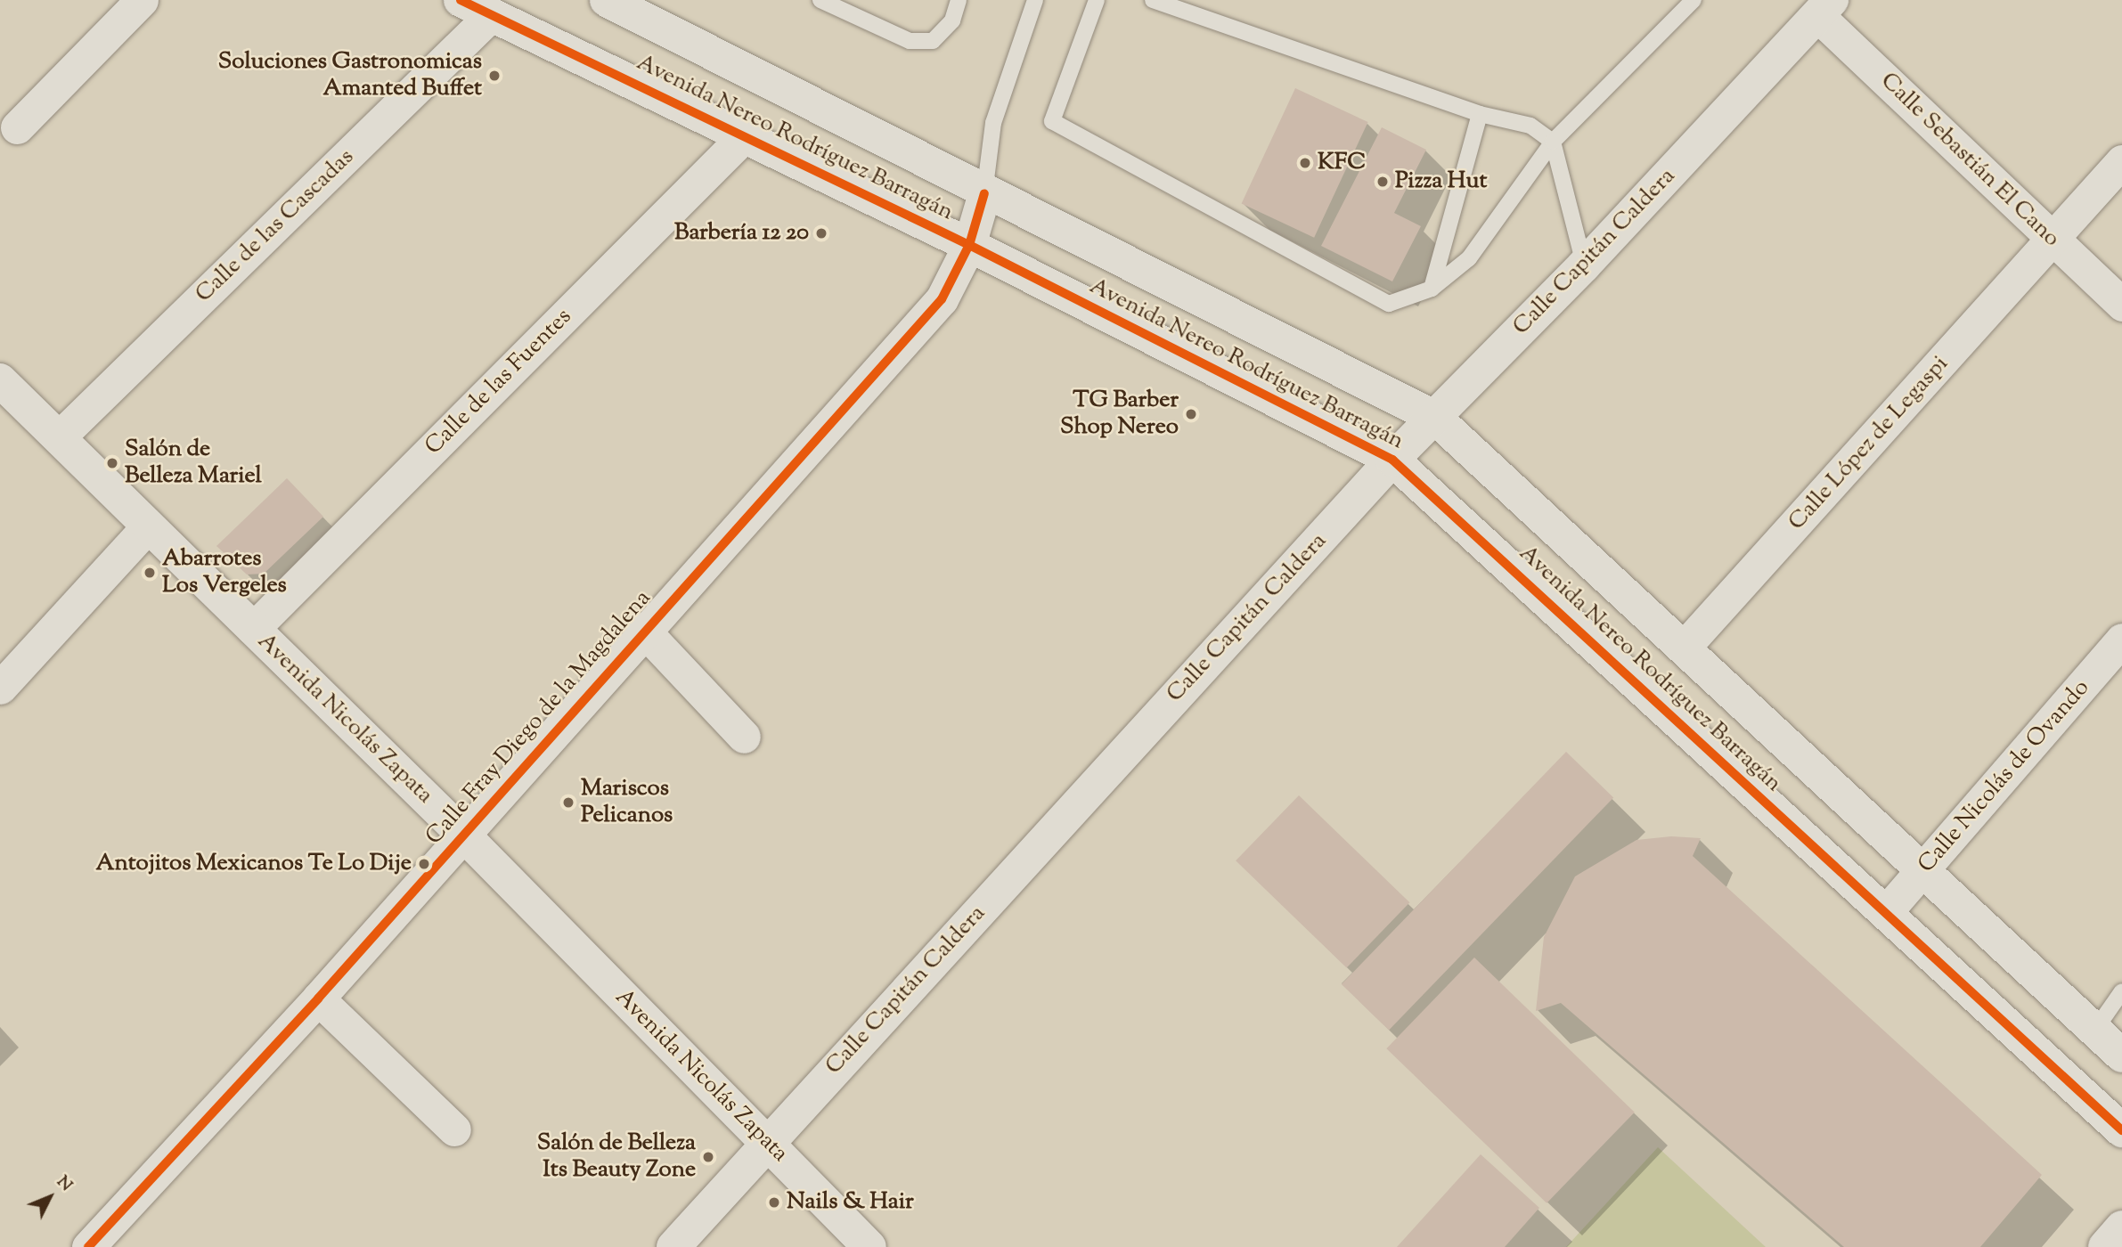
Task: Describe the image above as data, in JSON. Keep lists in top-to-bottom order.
{
  "streets": {
    "street": [
      "Avenida Nereo Rodríguez Barragán",
      "Calle Sebastián El Cano",
      "Calle de las Cascadas",
      "Calle Capitán Caldera",
      "Calle de las Fuentes",
      "Calle López de Legaspi",
      "Calle Fray Diego de la Magdalena",
      "Avenida Nicolás Zapata",
      "Calle Nicolás de Ovando"
    ]
  },
  "crossings": [
    ["Avenida Nereo Rodríguez Barragán", "Calle de las Cascadas"],
    ["Avenida Nereo Rodríguez Barragán", "Calle Capitán Caldera"],
    ["Avenida Nereo Rodríguez Barragán", "Calle de las Fuentes"],
    ["Avenida Nereo Rodríguez Barragán", "Calle López de Legaspi"],
    ["Avenida Nereo Rodríguez Barragán", "Calle Fray Diego de la Magdalena"],
    ["Avenida Nereo Rodríguez Barragán", "Calle Nicolás de Ovando"],
    ["Calle Sebastián El Cano", "Calle Capitán Caldera"],
    ["Calle Sebastián El Cano", "Calle López de Legaspi"],
    ["Calle de las Cascadas", "Avenida Nicolás Zapata"],
    ["Calle Capitán Caldera", "Avenida Nicolás Zapata"],
    ["Calle de las Fuentes", "Avenida Nicolás Zapata"],
    ["Calle Fray Diego de la Magdalena", "Avenida Nicolás Zapata"]
  ],
  "places": [
    "Soluciones Gastronomicas Amanted Buffet",
    "KFC",
    "Pizza Hut",
    "Barbería 12 20",
    "TG Barber Shop Nereo",
    "Salón de Belleza Mariel",
    "Abarrotes Los Vergeles",
    "Mariscos Pelicanos",
    "Antojitos Mexicanos Te Lo Dije",
    "Salón de Belleza Its Beauty Zone",
    "Nails & Hair"
  ],
  "north": "top right"
}
